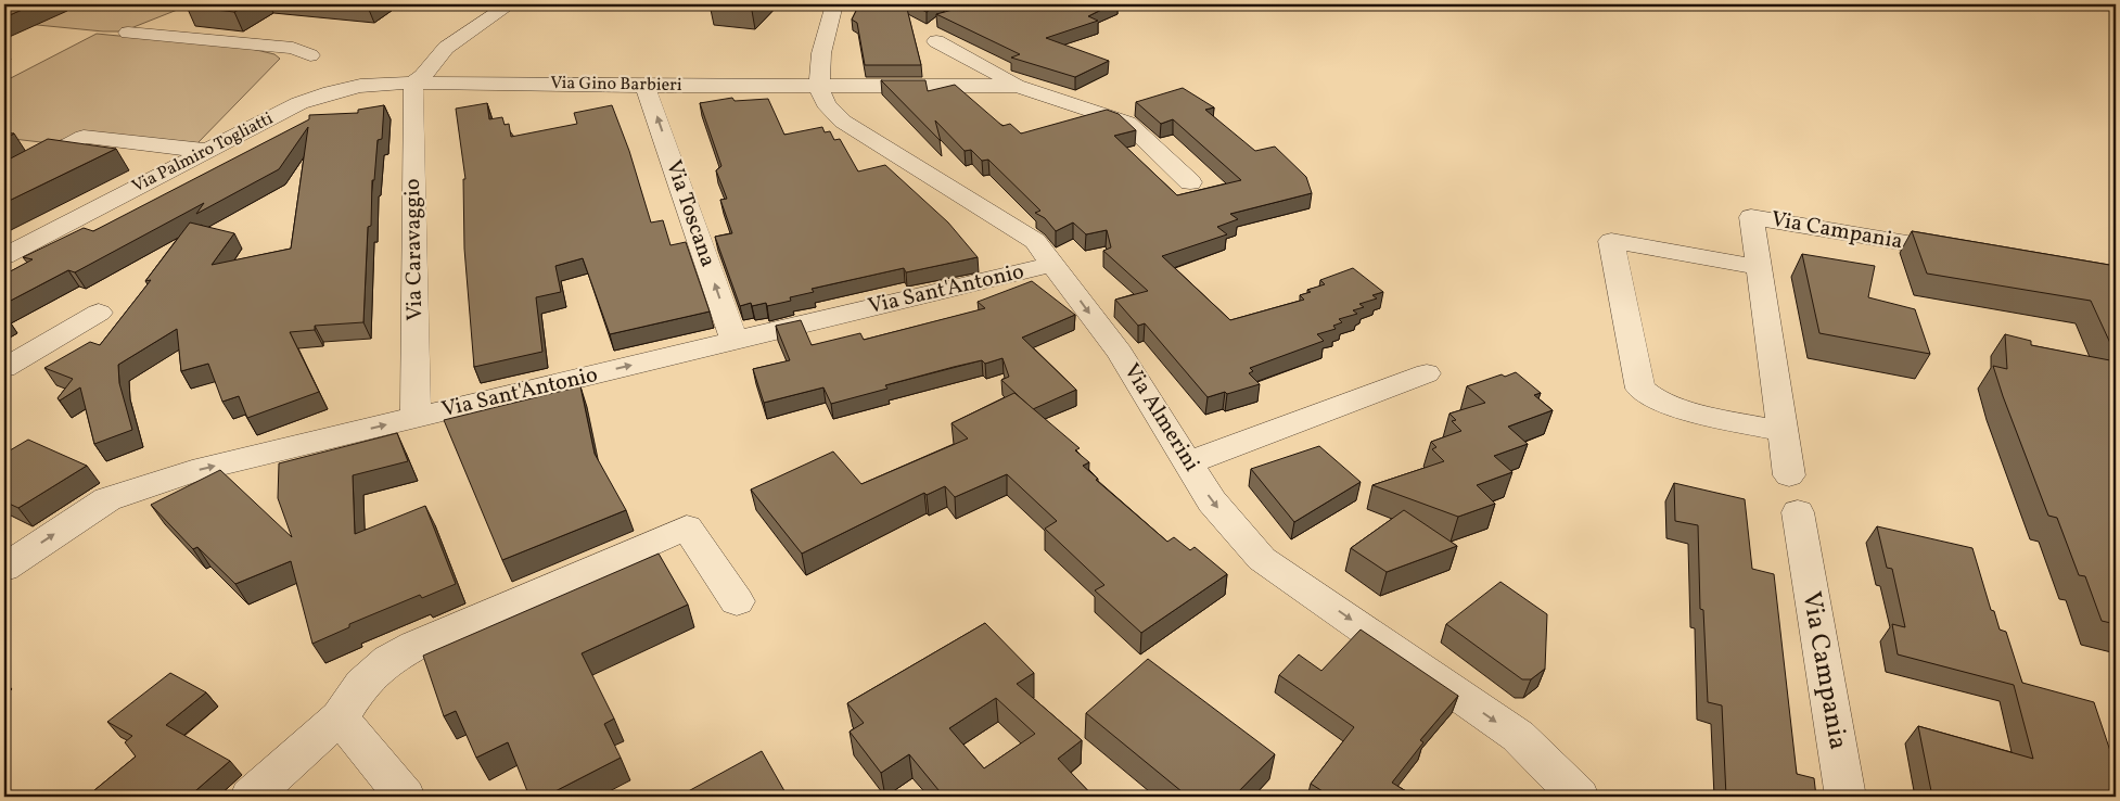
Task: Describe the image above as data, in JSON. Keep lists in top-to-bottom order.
{
  "streets": {
    "street": [
      "Via Gino Barbieri",
      "Via Palmiro Togliatti",
      "Via Toscana",
      "Via Campania",
      "Via Caravaggio",
      "Via Sant'Antonio",
      "Via Almerini"
    ]
  },
  "crossings": [
    ["Via Gino Barbieri", "Via Palmiro Togliatti"],
    ["Via Gino Barbieri", "Via Toscana"],
    ["Via Gino Barbieri", "Via Caravaggio"],
    ["Via Gino Barbieri", "Via Almerini"],
    ["Via Palmiro Togliatti", "Via Caravaggio"],
    ["Via Toscana", "Via Sant'Antonio"],
    ["Via Caravaggio", "Via Sant'Antonio"],
    ["Via Sant'Antonio", "Via Almerini"]
  ],
  "one_way": ["Via Toscana", "Via Sant'Antonio", "Via Almerini"]
}
